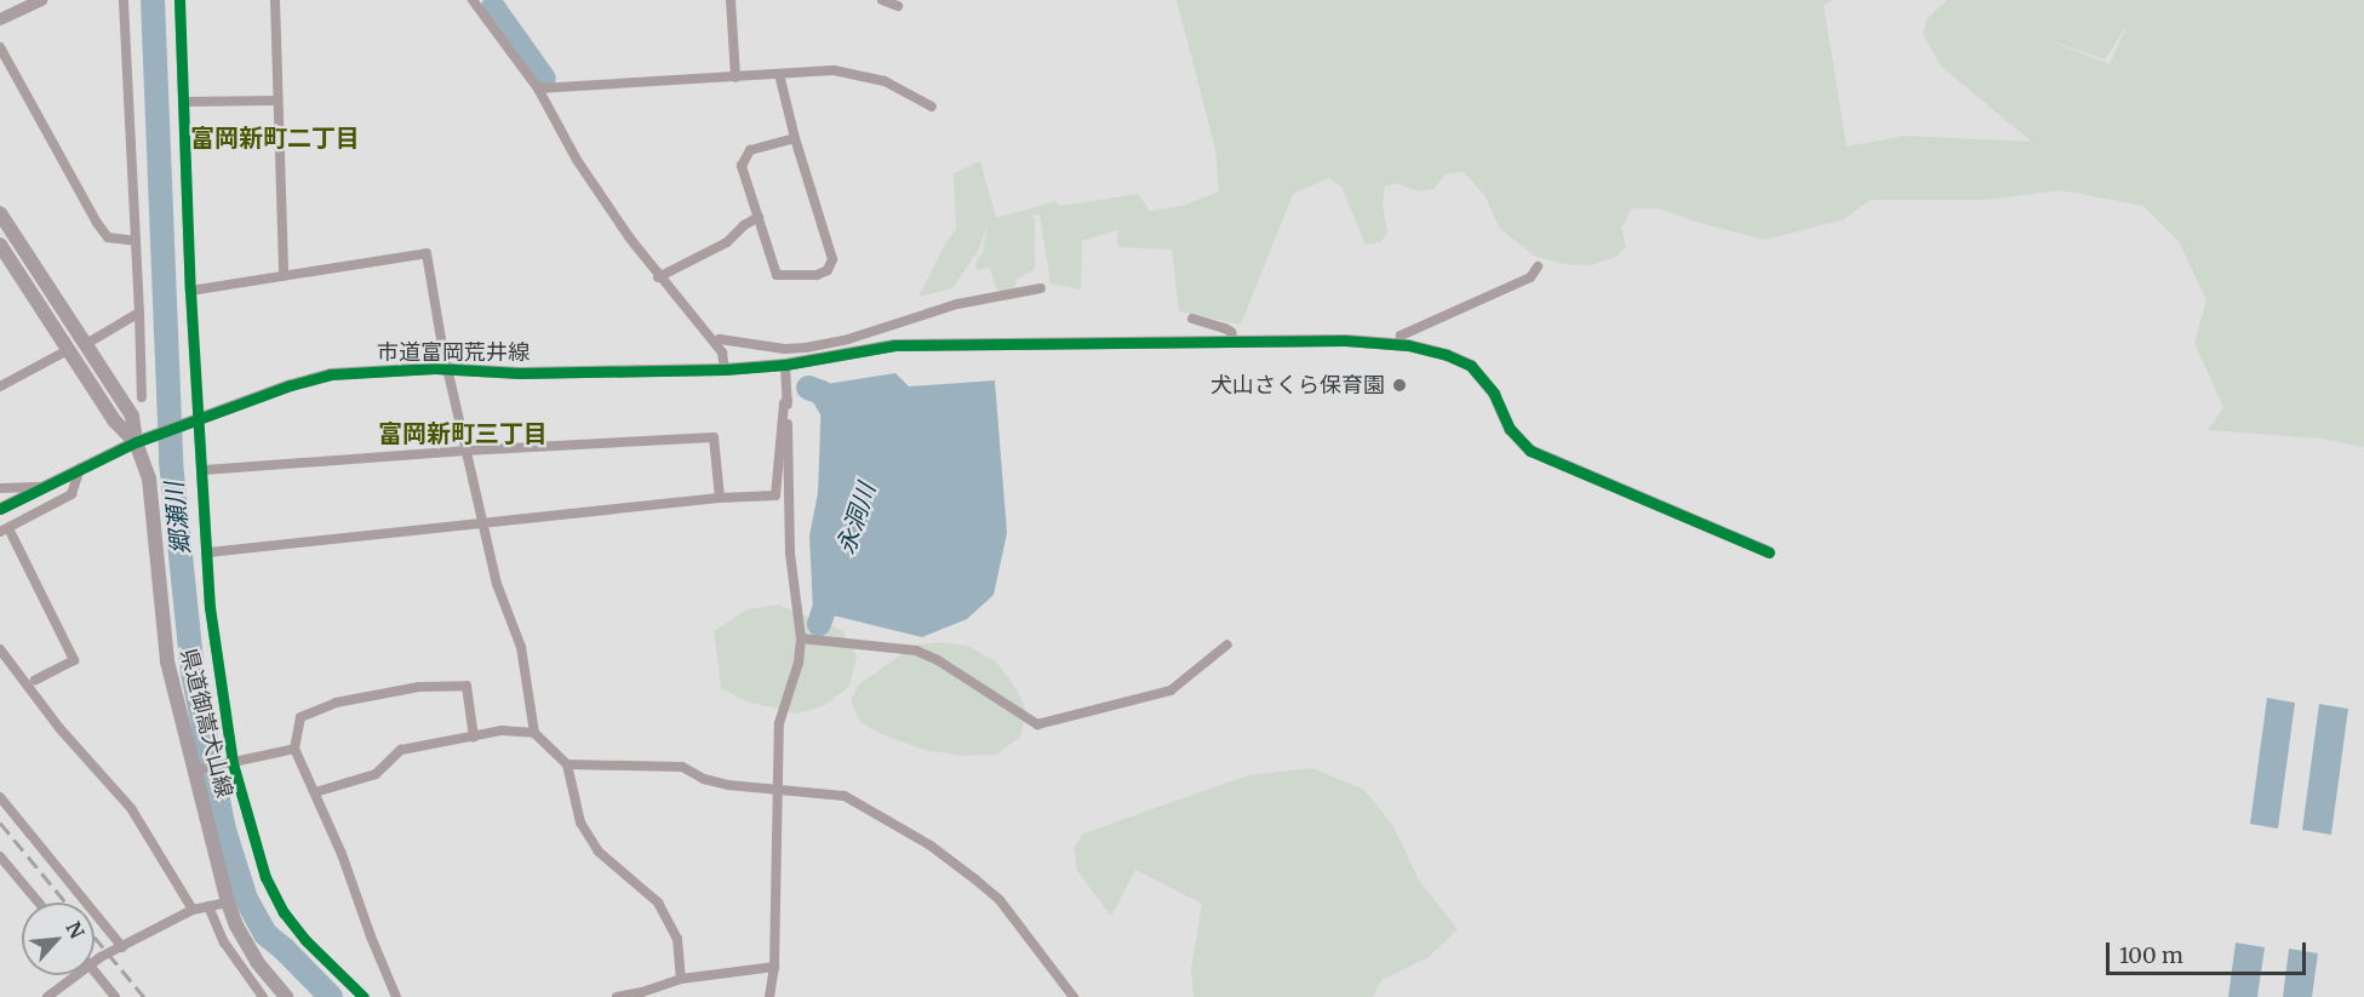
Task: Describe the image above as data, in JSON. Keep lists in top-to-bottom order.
{
  "streets": {
    "main road": ["県道御嵩犬山線"],
    "street": ["市道富岡荒井線"]
  },
  "crossings": [
    ["市道富岡荒井線", "県道御嵩犬山線"]
  ],
  "districts": ["富岡新町二丁目", "富岡新町三丁目"],
  "water": ["郷瀬川", "永洞川"],
  "places": ["犬山さくら保育園"],
  "scale_bar": "100 m",
  "north": "top right"
}
